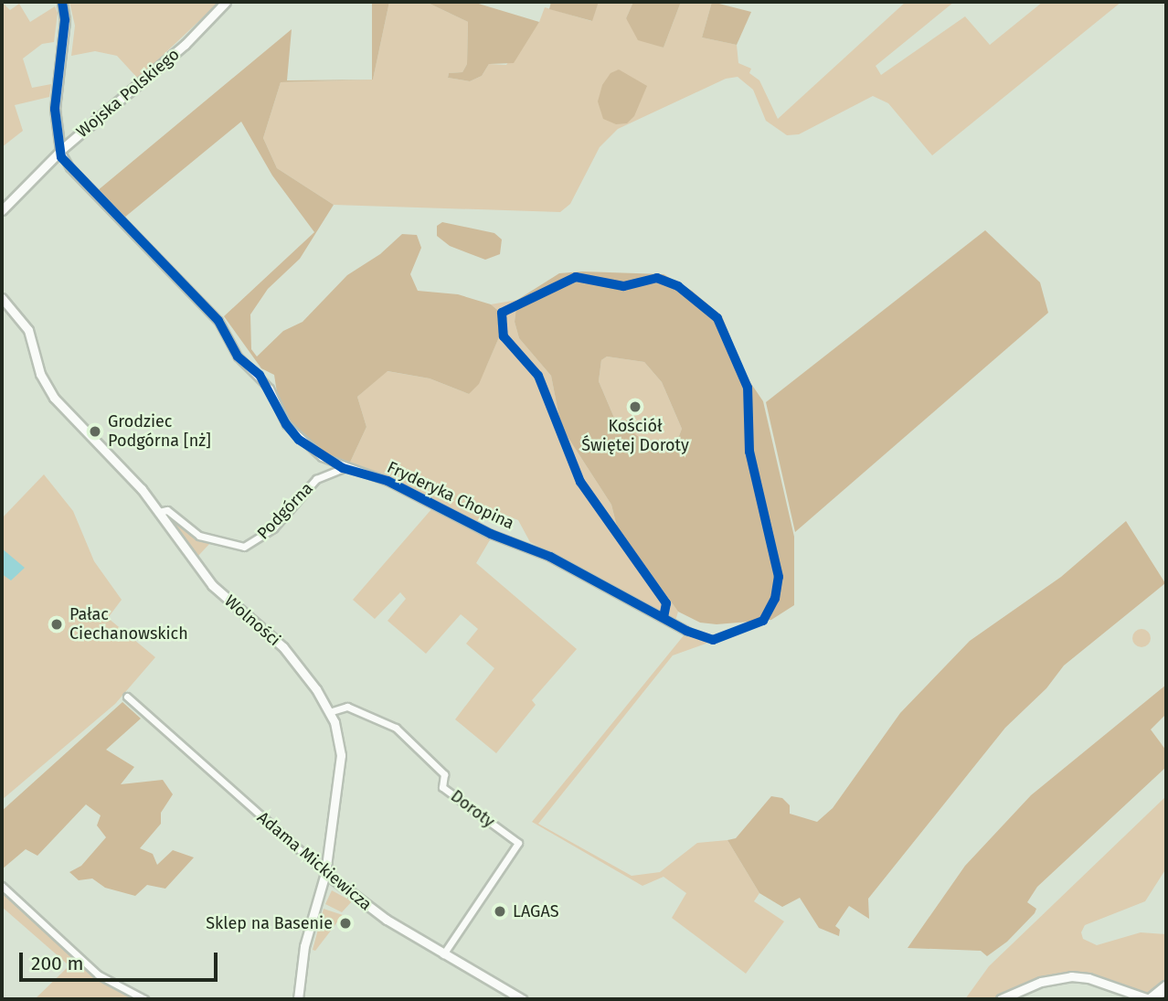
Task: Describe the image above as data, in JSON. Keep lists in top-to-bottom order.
{
  "streets": {
    "street": [
      "Wojska Polskiego",
      "Fryderyka Chopina",
      "Podgórna",
      "Wolności",
      "Doroty",
      "Adama Mickiewicza"
    ]
  },
  "crossings": [
    ["Wojska Polskiego", "Fryderyka Chopina"],
    ["Fryderyka Chopina", "Podgórna"],
    ["Podgórna", "Wolności"],
    ["Wolności", "Doroty"],
    ["Wolności", "Adama Mickiewicza"],
    ["Doroty", "Adama Mickiewicza"]
  ],
  "places": [
    "Kościół Świętej Doroty",
    "Grodziec Podgórna [nż]",
    "Pałac Ciechanowskich",
    "LAGAS",
    "Sklep na Basenie"
  ],
  "scale_bar": "200 m"
}
